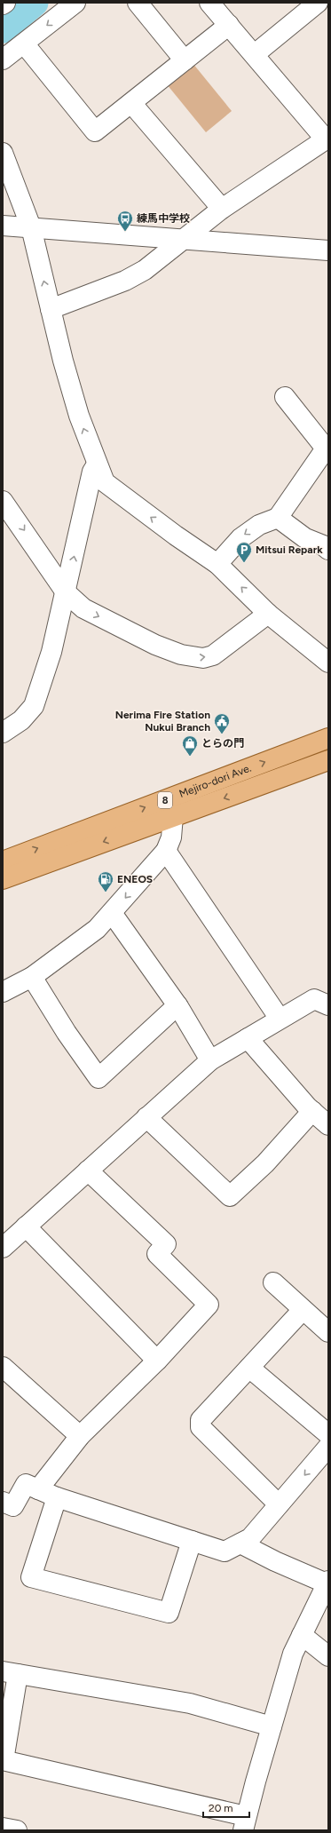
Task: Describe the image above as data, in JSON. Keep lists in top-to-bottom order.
{
  "streets": {
    "main road": ["Mejiro-dori Ave.", "8"]
  },
  "places": {
    "bus stop": ["練馬中学校"],
    "parking": ["Mitsui Repark"],
    "public building": ["Nerima Fire Station Nukui Branch"],
    "shop": ["とらの門"],
    "fuel station": ["ENEOS"]
  },
  "scale_bar": "20 m"
}
